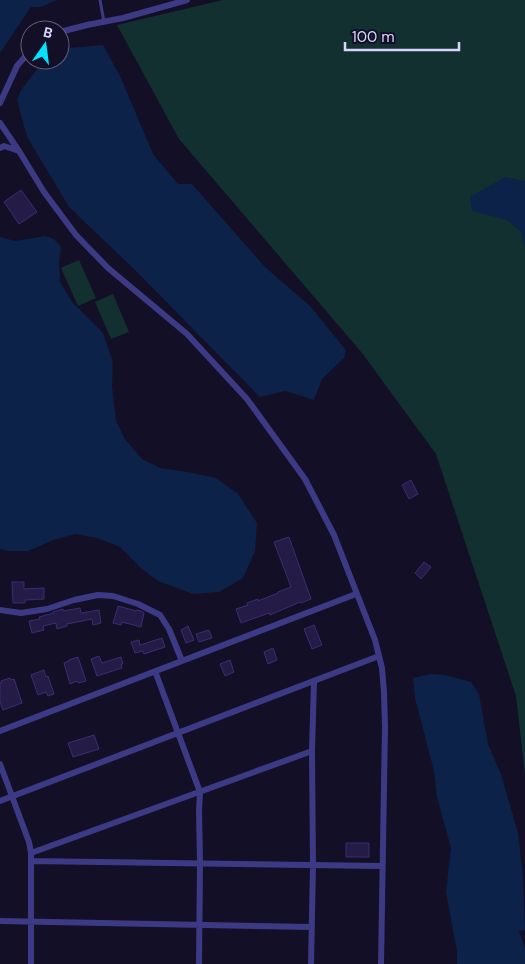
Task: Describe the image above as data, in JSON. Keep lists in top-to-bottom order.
{
  "scale_bar": "100 m",
  "north": "top"
}
